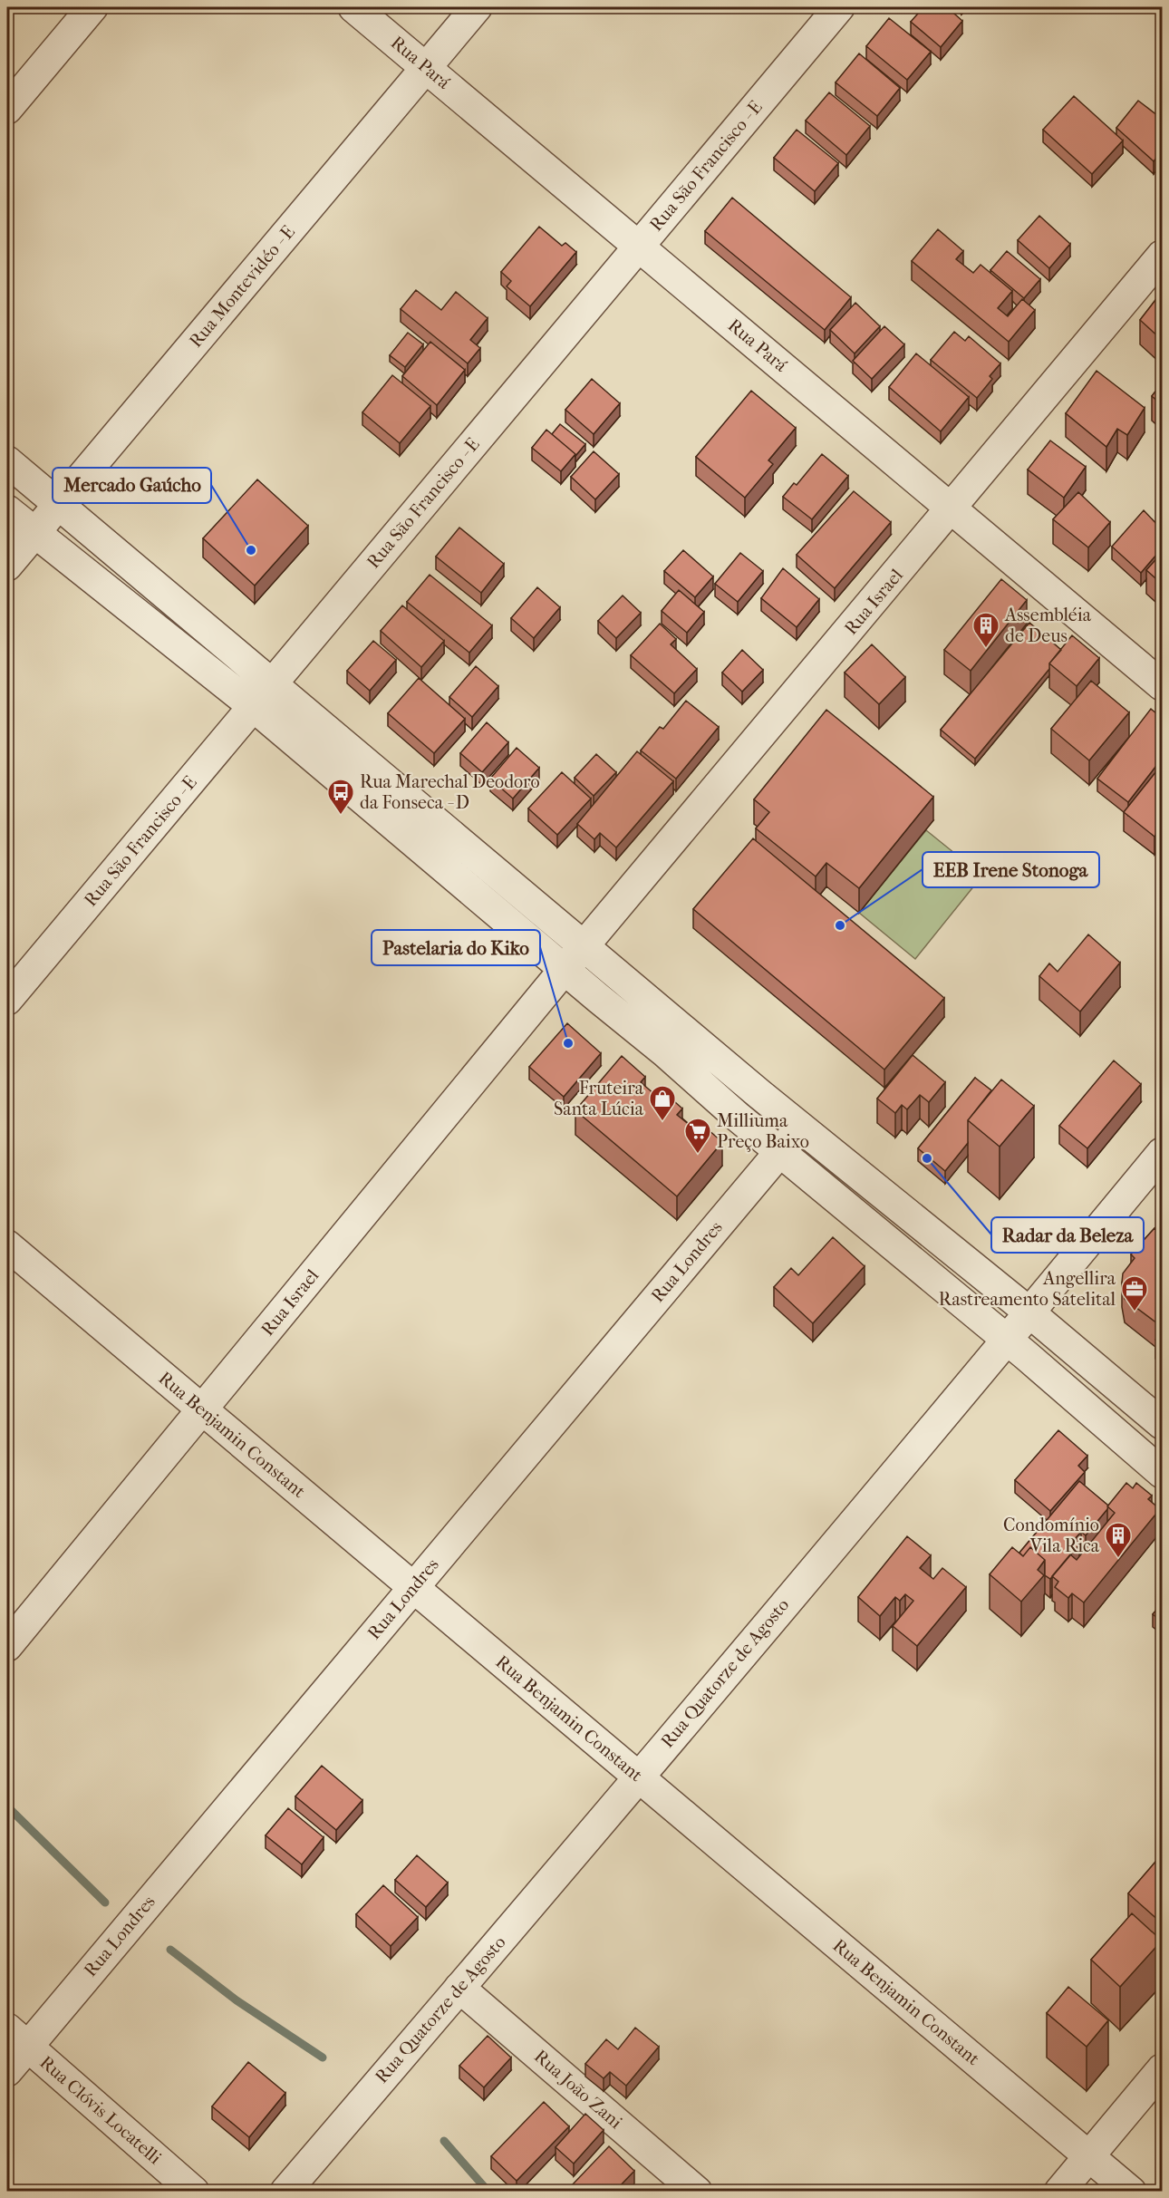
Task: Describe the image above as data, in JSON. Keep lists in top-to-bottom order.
{
  "streets": {
    "street": [
      "Rua Pará",
      "Rua São Francisco - E",
      "Rua Montevidéo - E",
      "Rua Israel",
      "Rua Londres",
      "Rua Benjamin Constant",
      "Rua Quatorze de Agosto",
      "Rua João Zani",
      "Rua Clóvis Locatelli"
    ]
  },
  "crossings": [
    ["Rua Pará", "Rua São Francisco - E"],
    ["Rua Pará", "Rua Montevidéo - E"],
    ["Rua Pará", "Rua Israel"],
    ["Rua Israel", "Rua Benjamin Constant"],
    ["Rua Londres", "Rua Benjamin Constant"],
    ["Rua Londres", "Rua Clóvis Locatelli"],
    ["Rua Benjamin Constant", "Rua Quatorze de Agosto"],
    ["Rua Quatorze de Agosto", "Rua João Zani"]
  ],
  "places": {
    "other": [
      "Mercado Gaúcho",
      "EEB Irene Stonoga",
      "Pastelaria do Kiko",
      "Radar da Beleza"
    ],
    "building": ["Assembléia de Deus", "Condomínio Vila Rica"],
    "bus stop": ["Rua Marechal Deodoro da Fonseca - D"],
    "shop": ["Fruteira Santa Lúcia"],
    "supermarket": ["Milliuma Preço Baixo"],
    "office": ["Angellira Rastreamento Satelital"]
  }
}
